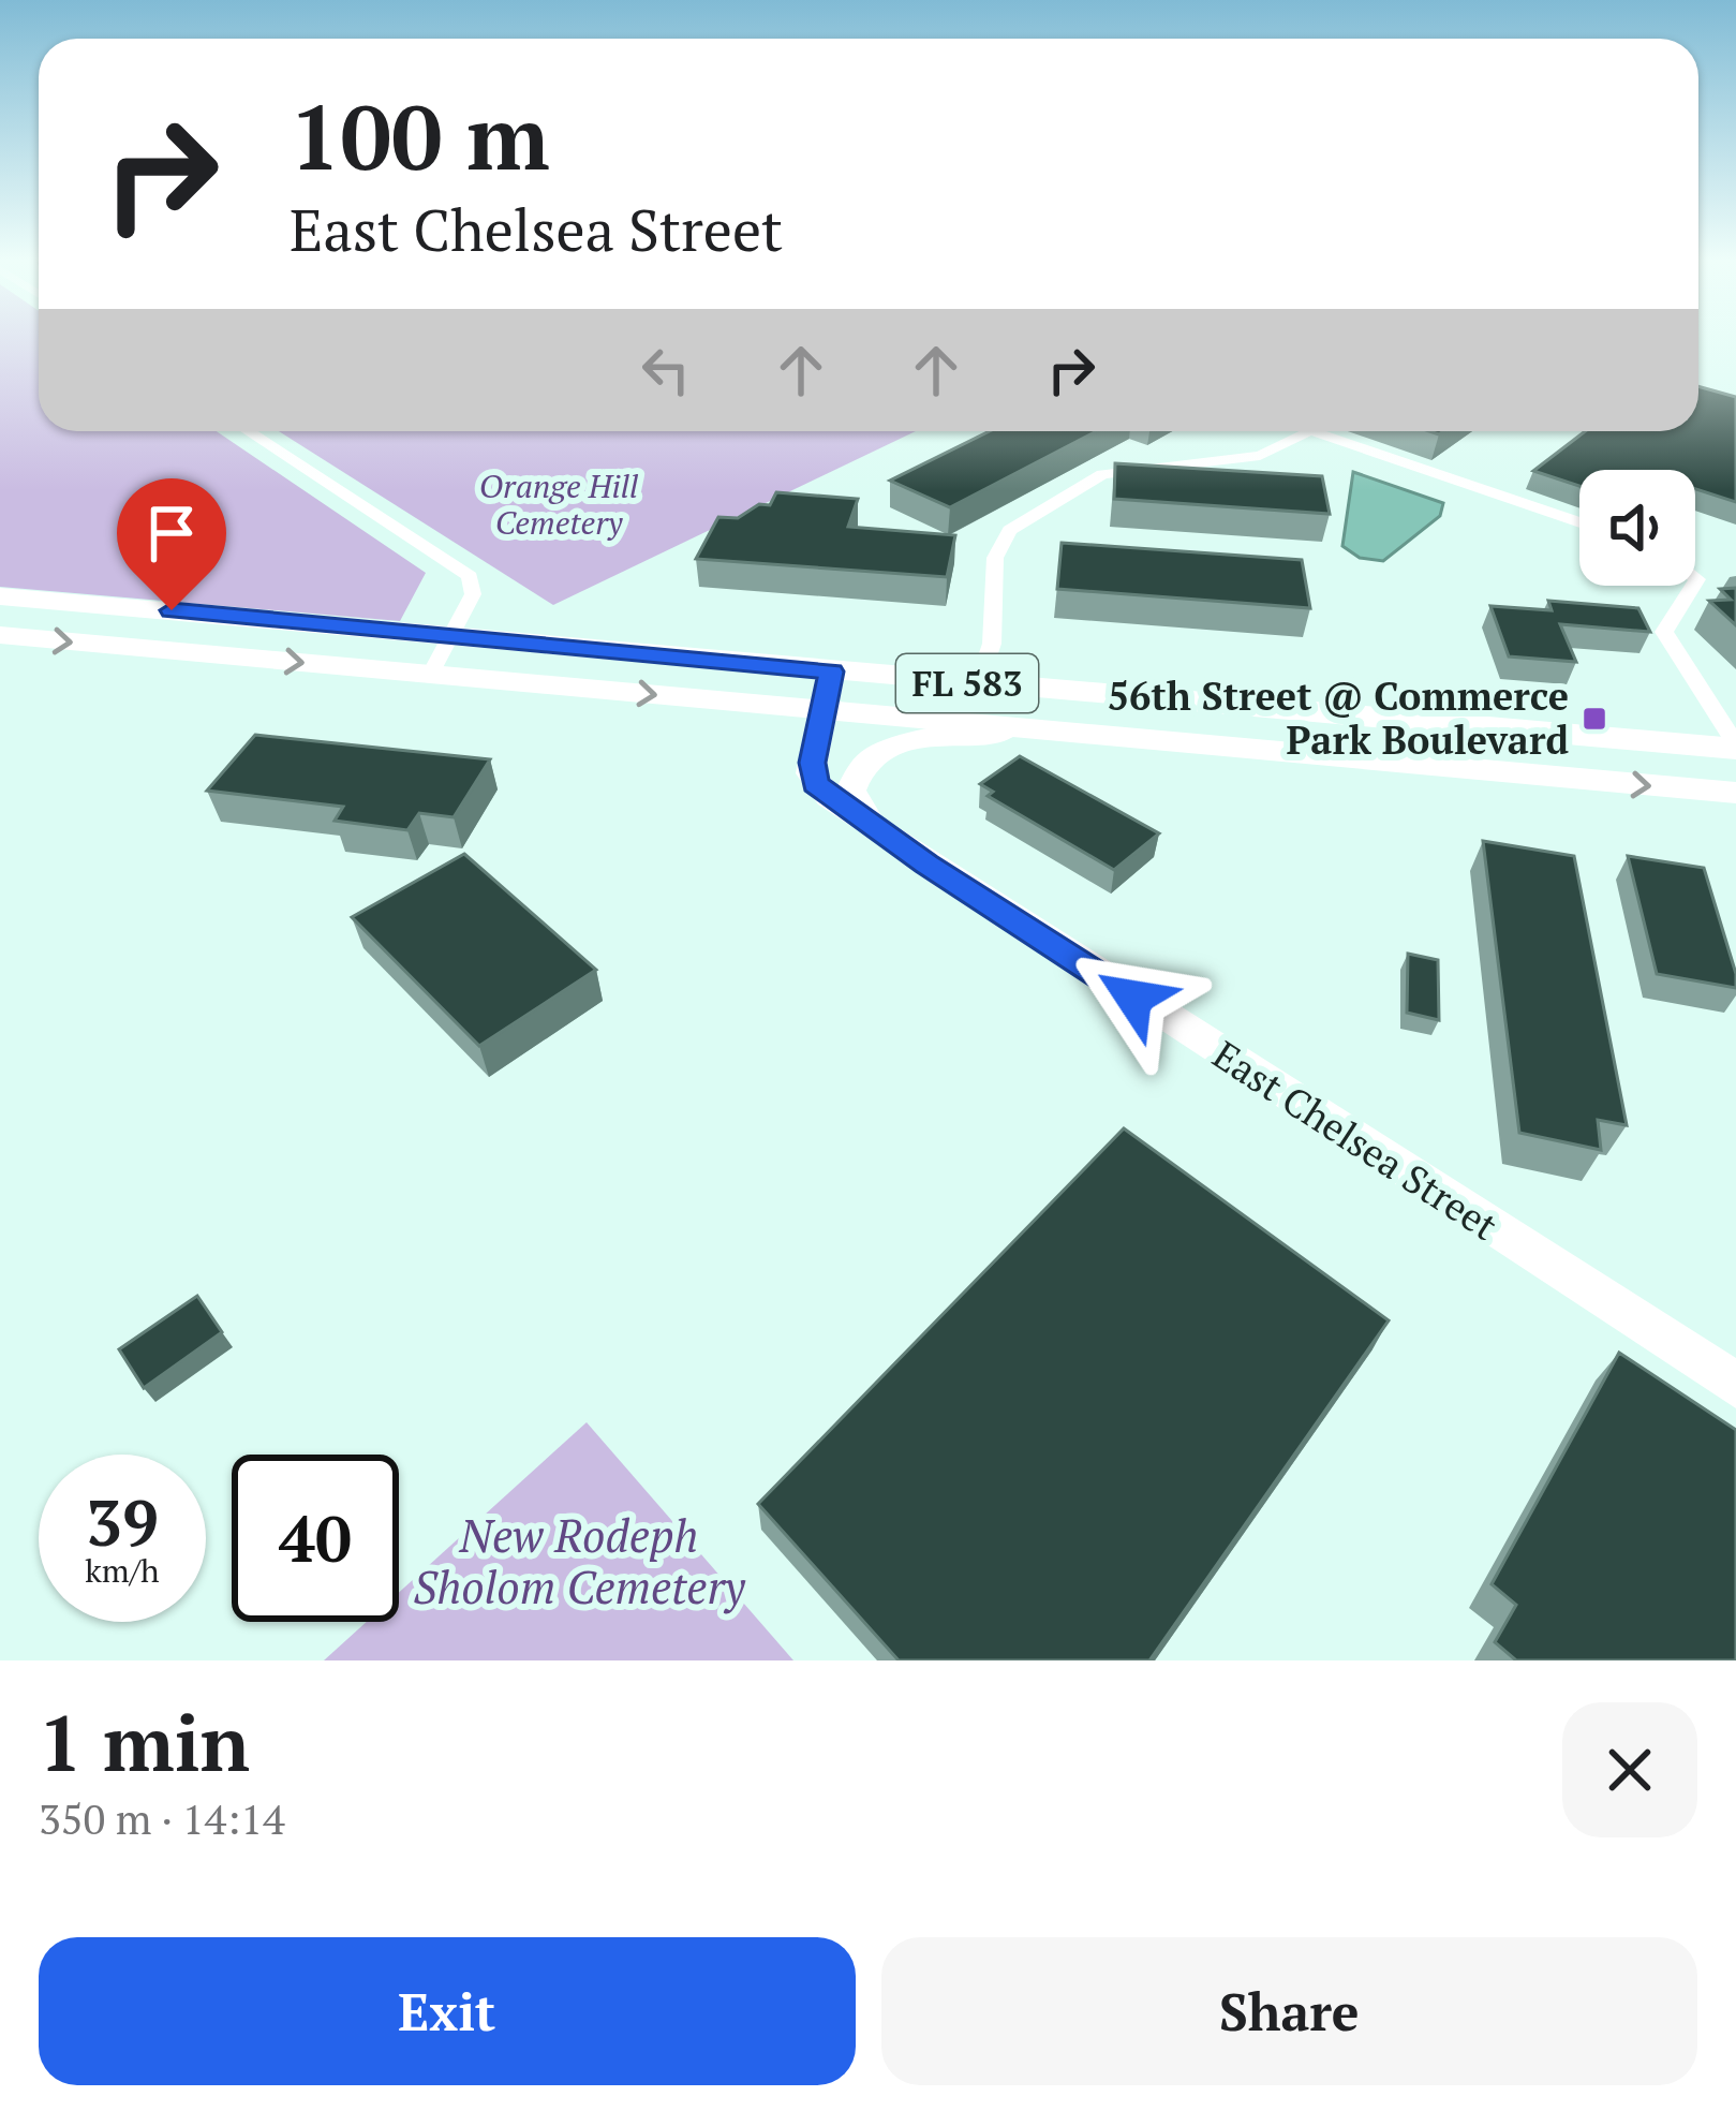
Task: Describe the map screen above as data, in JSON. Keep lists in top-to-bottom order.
{
  "streets": {
    "main road": ["FL 583"],
    "street": ["East Chelsea Street"]
  },
  "crossings": [
    ["FL 583", "East Chelsea Street"]
  ],
  "parks": ["Orange Hill Cemetery", "New Rodeph Sholom Cemetery"],
  "places": {
    "transit": ["56th Street @ Commerce Park Boulevard"]
  },
  "page": {
    "turn": ["100 m", "East Chelsea Street"],
    "speed": "39 km/h",
    "limit": "40",
    "heading": ["1 min", "350 m · 14:14"],
    "buttons": ["Exit", "Share"]
  }
}
